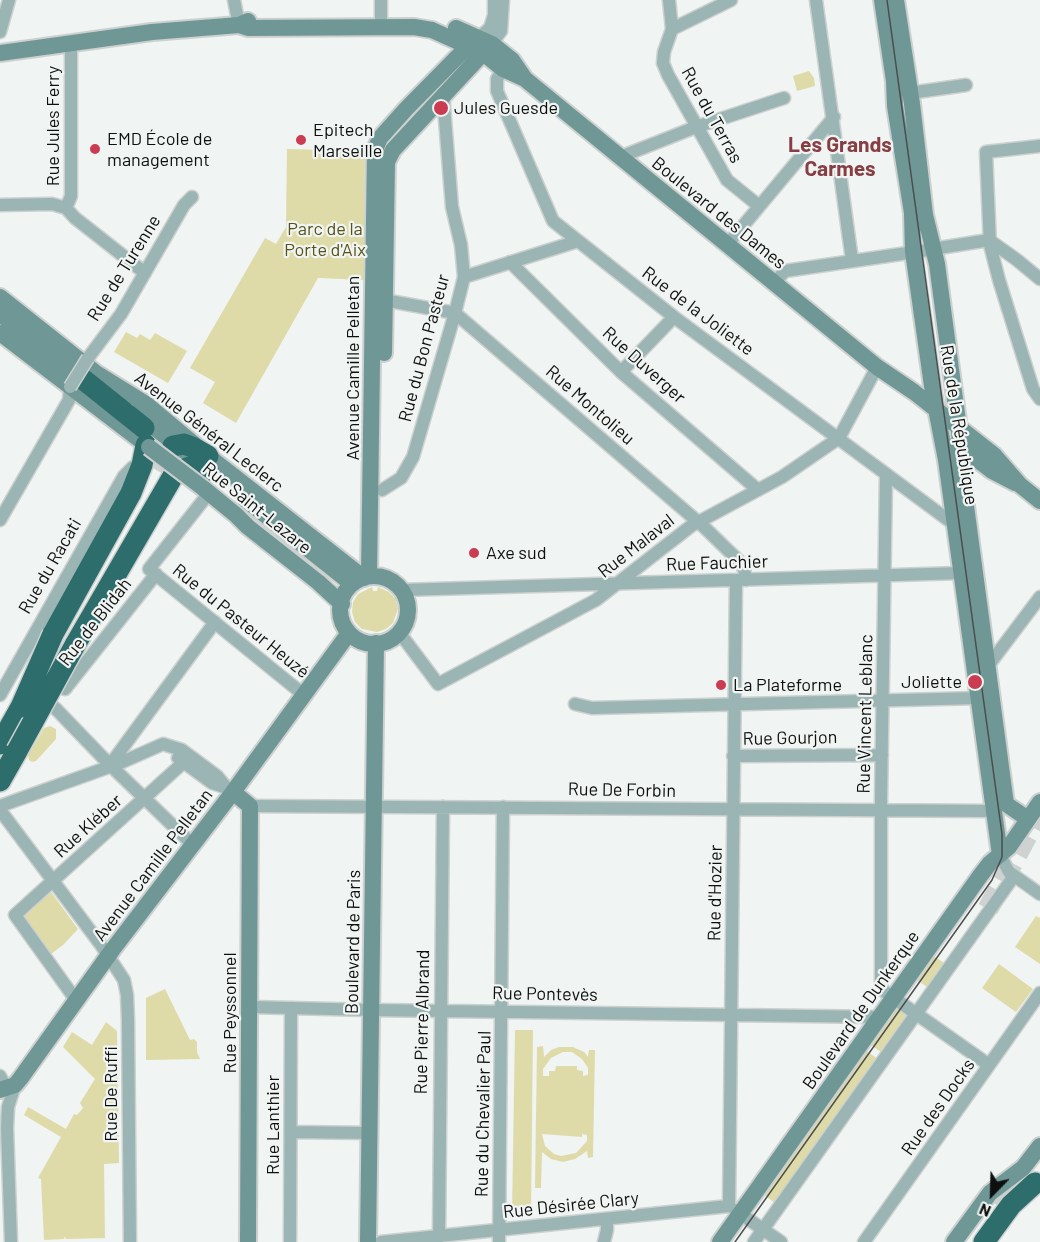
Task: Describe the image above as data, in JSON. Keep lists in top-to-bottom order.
{
  "streets": {
    "street": [
      "Rue du Terras",
      "Rue Jules Ferry",
      "Boulevard des Dames",
      "Rue de Turenne",
      "Rue de la Joliette",
      "Rue du Bon Pasteur",
      "Rue Duverger",
      "Avenue Camille Pelletan",
      "Rue Montolieu",
      "Rue de la République",
      "Avenue Général Leclerc",
      "Rue Saint-Lazare",
      "Rue Malaval",
      "Rue Fauchier",
      "Rue du Racati",
      "Rue du Pasteur Heuzé",
      "Rue de Blidah",
      "Rue Vincent Leblanc",
      "Rue Gourjon",
      "Rue De Forbin",
      "Rue Kléber",
      "Rue d'Hozier",
      "Boulevard de Paris",
      "Rue Pontevès",
      "Boulevard de Dunkerque",
      "Rue Peyssonnel",
      "Rue Pierre Albrand",
      "Rue De Ruffi",
      "Rue des Docks",
      "Rue du Chevalier Paul",
      "Rue Lanthier",
      "Rue Désirée Clary"
    ]
  },
  "crossings": [
    ["Boulevard des Dames", "Rue de la Joliette"],
    ["Boulevard des Dames", "Rue de la République"],
    ["Boulevard des Dames", "Rue Malaval"],
    ["Rue de Turenne", "Avenue Général Leclerc"],
    ["Rue de la Joliette", "Rue de la République"],
    ["Rue de la Joliette", "Rue Malaval"],
    ["Rue de la Joliette", "Rue Vincent Leblanc"],
    ["Rue du Bon Pasteur", "Avenue Camille Pelletan"],
    ["Rue du Bon Pasteur", "Rue Montolieu"],
    ["Rue Duverger", "Rue Malaval"],
    ["Avenue Camille Pelletan", "Avenue Général Leclerc"],
    ["Avenue Camille Pelletan", "Rue Saint-Lazare"],
    ["Avenue Camille Pelletan", "Rue Malaval"],
    ["Avenue Camille Pelletan", "Rue Fauchier"],
    ["Avenue Camille Pelletan", "Rue du Pasteur Heuzé"],
    ["Avenue Camille Pelletan", "Rue Kléber"],
    ["Avenue Camille Pelletan", "Boulevard de Paris"],
    ["Avenue Camille Pelletan", "Rue De Ruffi"],
    ["Rue Montolieu", "Rue Malaval"],
    ["Rue Montolieu", "Rue Fauchier"],
    ["Rue Montolieu", "Rue d'Hozier"],
    ["Rue de la République", "Rue Fauchier"],
    ["Rue de la République", "Rue De Forbin"],
    ["Rue de la République", "Boulevard de Dunkerque"],
    ["Avenue Général Leclerc", "Rue Saint-Lazare"],
    ["Avenue Général Leclerc", "Rue Malaval"],
    ["Avenue Général Leclerc", "Rue Fauchier"],
    ["Avenue Général Leclerc", "Rue de Blidah"],
    ["Avenue Général Leclerc", "Boulevard de Paris"],
    ["Rue Saint-Lazare", "Rue Malaval"],
    ["Rue Saint-Lazare", "Rue Fauchier"],
    ["Rue Saint-Lazare", "Rue du Racati"],
    ["Rue Saint-Lazare", "Rue de Blidah"],
    ["Rue Saint-Lazare", "Boulevard de Paris"],
    ["Rue Malaval", "Rue Fauchier"],
    ["Rue Malaval", "Boulevard de Paris"],
    ["Rue Fauchier", "Rue Vincent Leblanc"],
    ["Rue Fauchier", "Rue d'Hozier"],
    ["Rue Fauchier", "Boulevard de Paris"],
    ["Rue du Pasteur Heuzé", "Rue de Blidah"],
    ["Rue Vincent Leblanc", "Rue Gourjon"],
    ["Rue Vincent Leblanc", "Rue De Forbin"],
    ["Rue Vincent Leblanc", "Boulevard de Dunkerque"],
    ["Rue Gourjon", "Rue d'Hozier"],
    ["Rue De Forbin", "Rue d'Hozier"],
    ["Rue De Forbin", "Boulevard de Paris"],
    ["Rue De Forbin", "Rue Peyssonnel"],
    ["Rue De Forbin", "Rue Pierre Albrand"],
    ["Rue De Forbin", "Rue du Chevalier Paul"],
    ["Rue Kléber", "Rue De Ruffi"],
    ["Rue d'Hozier", "Rue Pontevès"],
    ["Rue d'Hozier", "Boulevard de Dunkerque"],
    ["Rue d'Hozier", "Rue Désirée Clary"],
    ["Boulevard de Paris", "Rue Pontevès"],
    ["Rue Pontevès", "Boulevard de Dunkerque"],
    ["Rue Pontevès", "Rue Peyssonnel"],
    ["Rue Pontevès", "Rue Pierre Albrand"],
    ["Rue Pontevès", "Rue du Chevalier Paul"],
    ["Rue Pontevès", "Rue Lanthier"],
    ["Boulevard de Dunkerque", "Rue Désirée Clary"],
    ["Rue Pierre Albrand", "Rue Désirée Clary"],
    ["Rue du Chevalier Paul", "Rue Désirée Clary"]
  ],
  "districts": ["Les Grands Carmes"],
  "parks": ["Parc de la Porte d'Aix"],
  "places": [
    "Jules Guesde",
    "Epitech Marseille",
    "EMD École de management",
    "Axe sud",
    "Joliette",
    "La Plateforme"
  ],
  "north": "bottom left"
}
